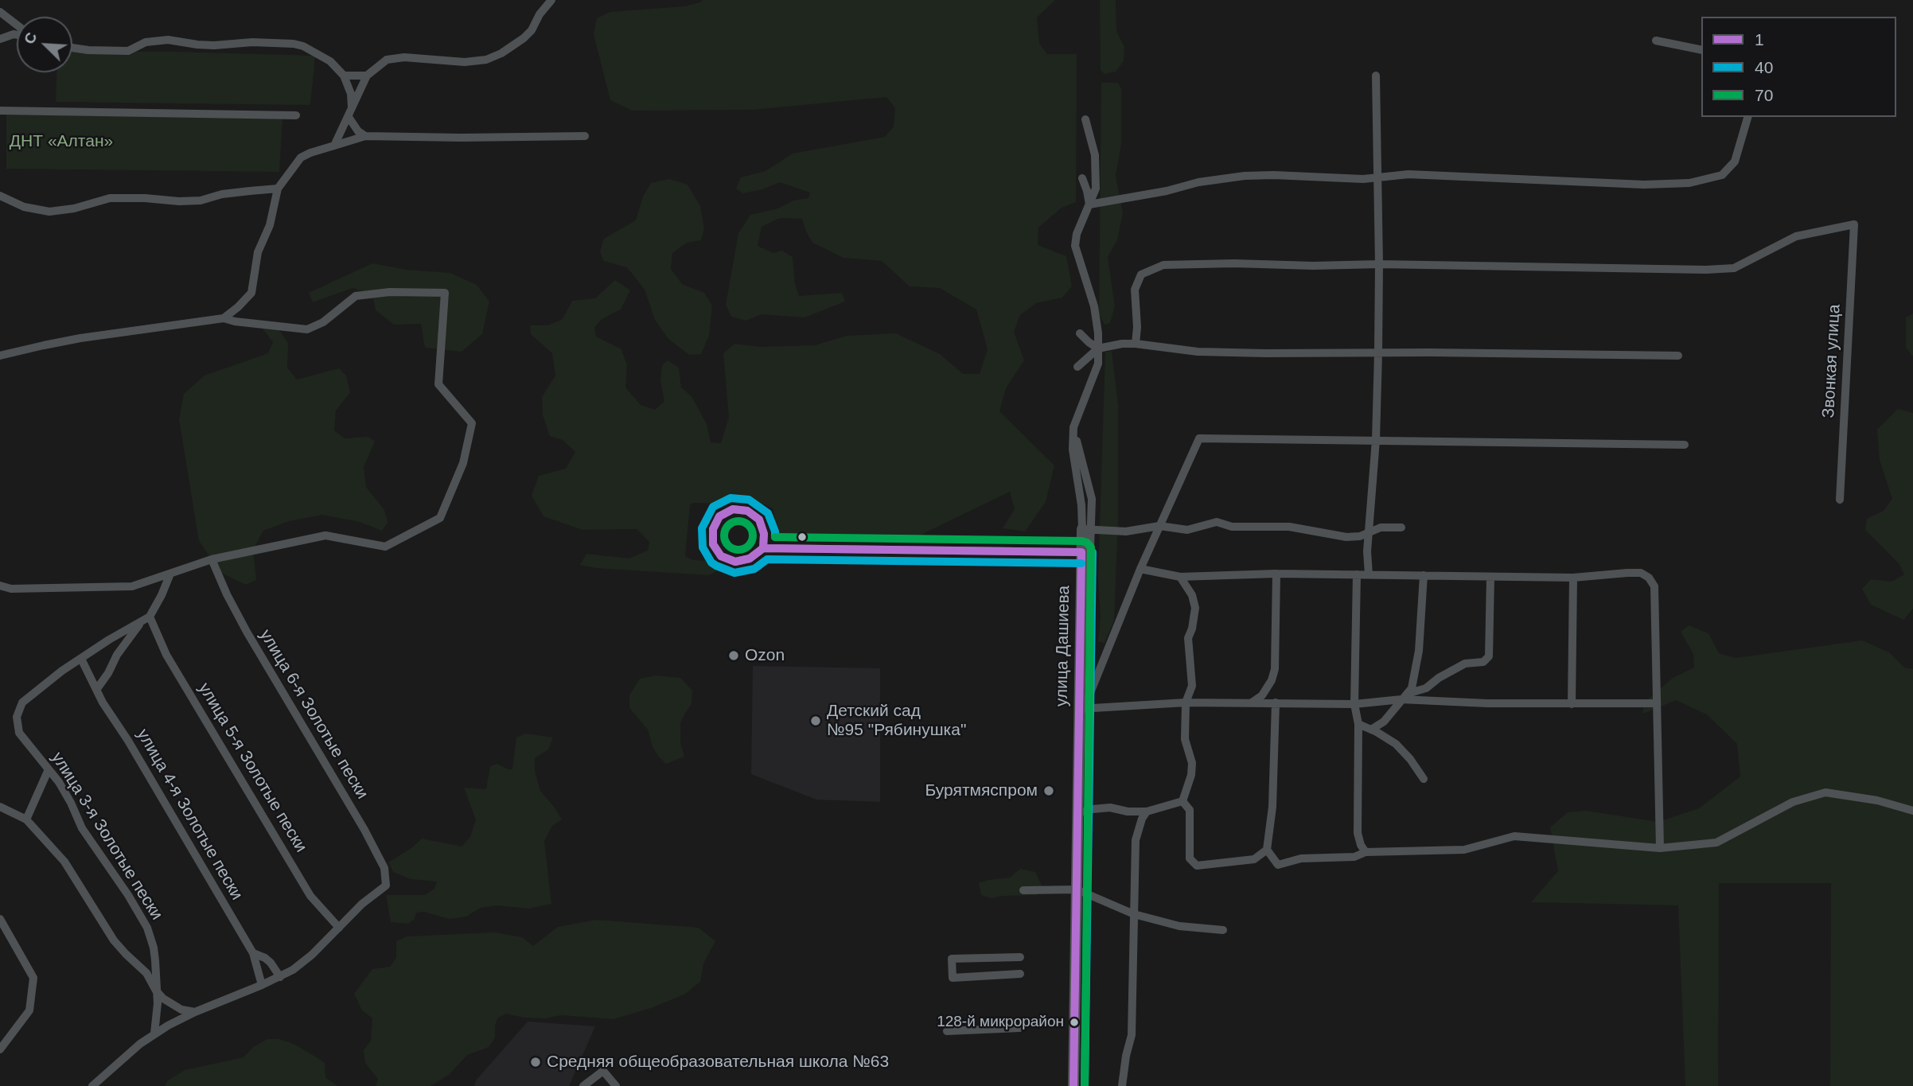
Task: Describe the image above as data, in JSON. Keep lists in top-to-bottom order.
{
  "streets": {
    "street": [
      "Звонкая улица",
      "улица Дашиева",
      "улица 6-я Золотые пески",
      "улица 5-я Золотые пески",
      "улица 4-я Золотые пески",
      "улица 3-я Золотые пески"
    ]
  },
  "crossings": [
    ["улица 6-я Золотые пески", "улица 5-я Золотые пески"],
    ["улица 5-я Золотые пески", "улица 3-я Золотые пески"],
    ["улица 4-я Золотые пески", "улица 3-я Золотые пески"]
  ],
  "parks": ["ДНТ «Алтан»"],
  "places": [
    "Ozon",
    "Детский сад №95 \"Рябинушка\"",
    "Бурятмяспром",
    "128-й микрорайон",
    "Средняя общеобразовательная школа №63"
  ],
  "lines": ["transit line 40", "transit line 1", "transit line 70"],
  "legend": ["1", "40", "70"],
  "north": "top left"
}
